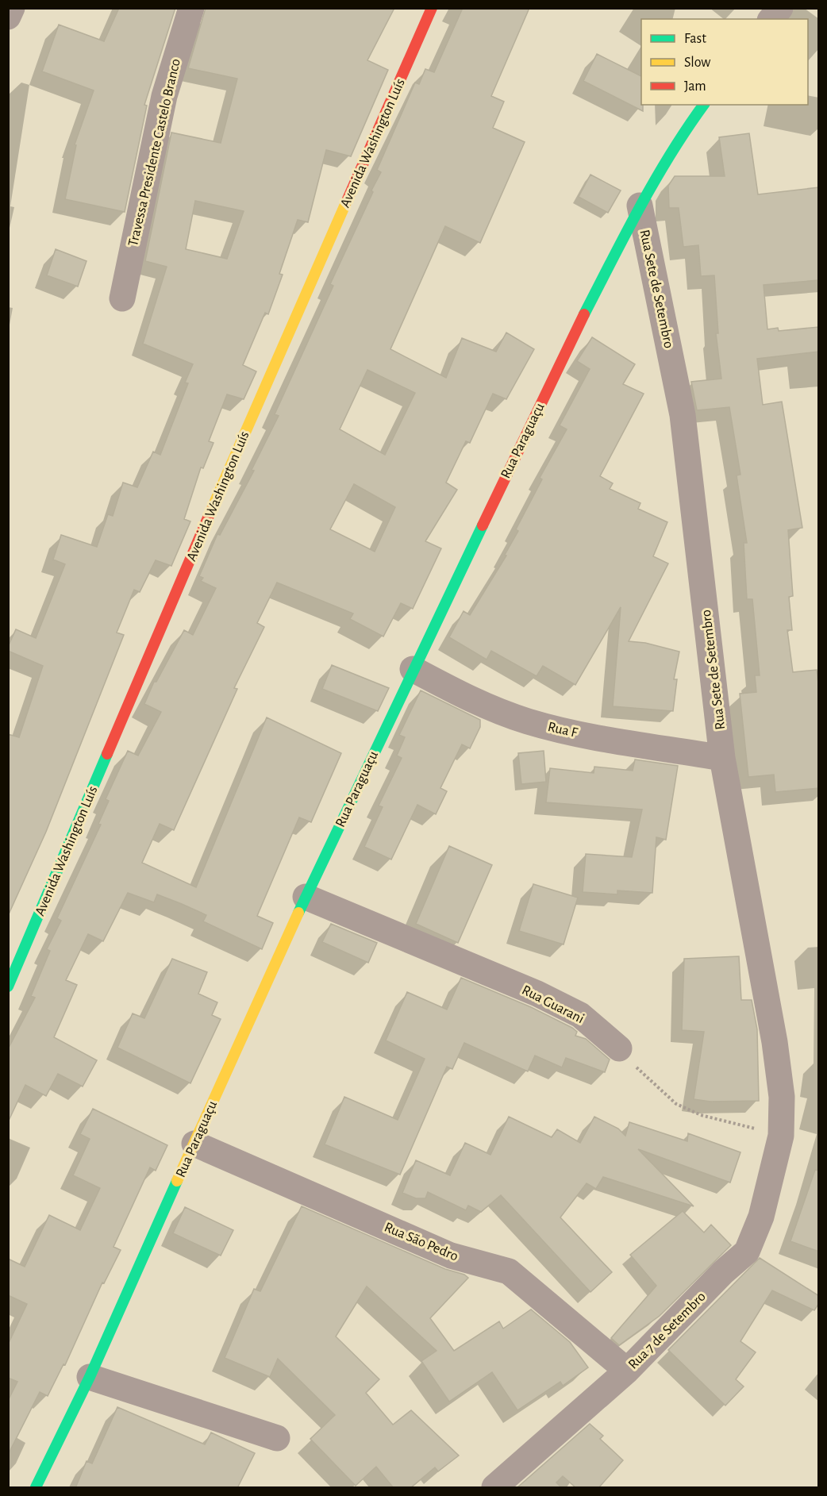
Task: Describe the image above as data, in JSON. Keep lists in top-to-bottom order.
{
  "streets": {
    "street": [
      "Avenida Washington Luís",
      "Travessa Presidente Castelo Branco",
      "Rua Sete de Setembro",
      "Rua Paraguaçu",
      "Rua F",
      "Rua Guarani",
      "Rua São Pedro",
      "Rua 7 de Setembro"
    ]
  },
  "crossings": [
    ["Rua Sete de Setembro", "Rua Paraguaçu"],
    ["Rua Sete de Setembro", "Rua F"],
    ["Rua Sete de Setembro", "Rua 7 de Setembro"],
    ["Rua Paraguaçu", "Rua F"],
    ["Rua Paraguaçu", "Rua Guarani"],
    ["Rua Paraguaçu", "Rua São Pedro"],
    ["Rua São Pedro", "Rua 7 de Setembro"]
  ],
  "legend": ["Fast", "Slow", "Jam"]
}
